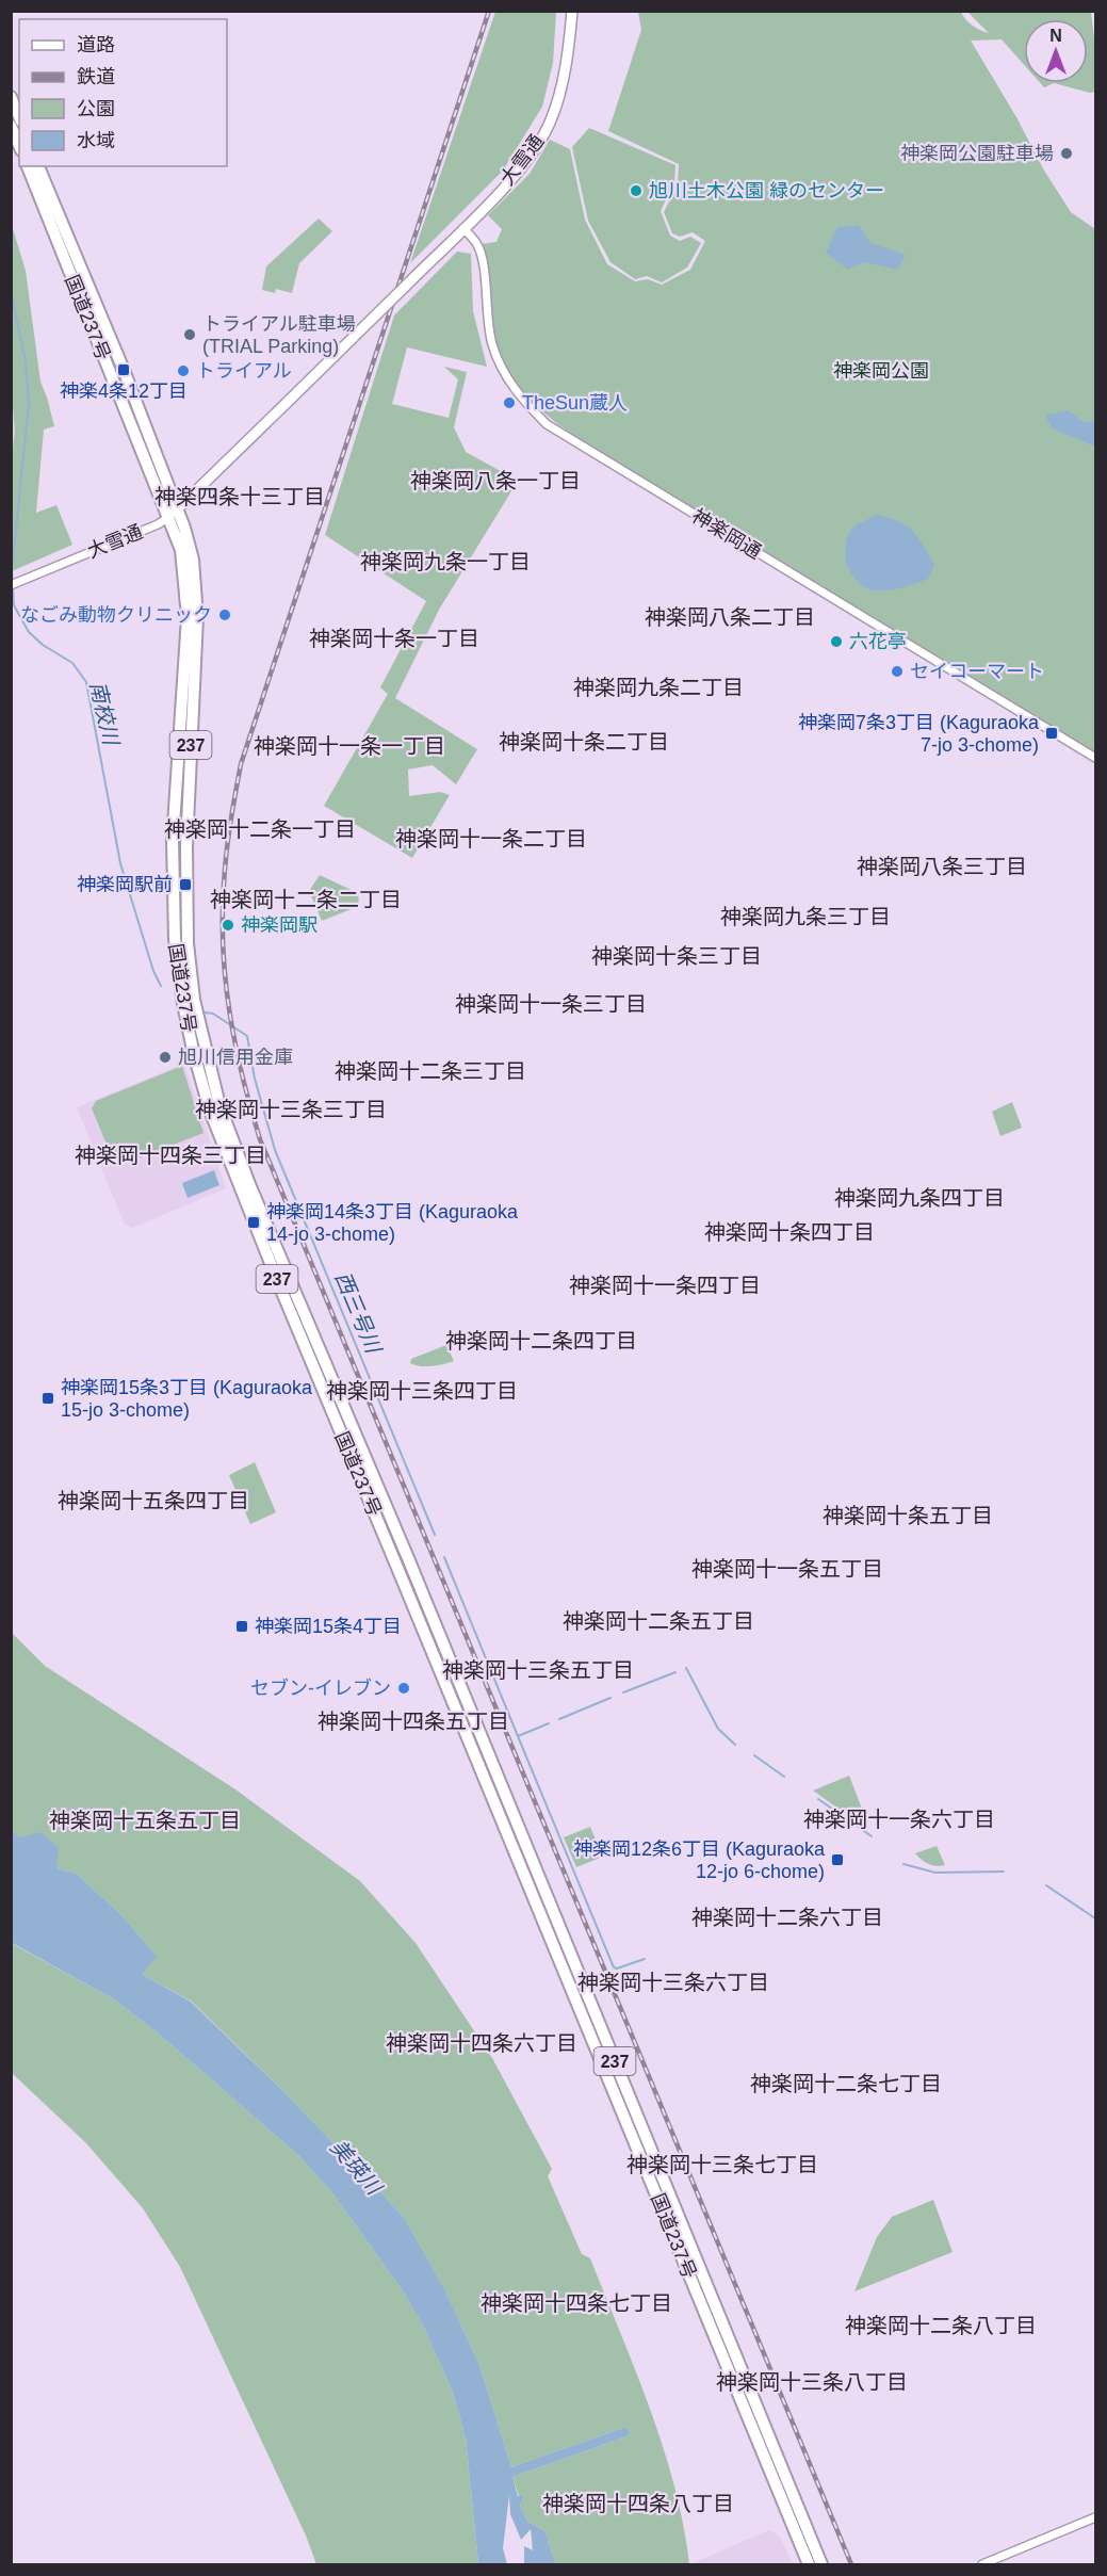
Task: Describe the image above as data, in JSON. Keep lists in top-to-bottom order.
{
  "streets": {
    "highway": ["国道237号", "237"],
    "main road": ["大雪通"],
    "street": ["神楽岡通"]
  },
  "crossings": [
    ["大雪通", "国道237号"],
    ["大雪通", "神楽岡通"]
  ],
  "districts": [
    "神楽岡八条一丁目",
    "神楽四条十三丁目",
    "神楽岡九条一丁目",
    "神楽岡八条二丁目",
    "神楽岡十条一丁目",
    "神楽岡九条二丁目",
    "神楽岡十条二丁目",
    "神楽岡十一条一丁目",
    "神楽岡十二条一丁目",
    "神楽岡十一条二丁目",
    "神楽岡八条三丁目",
    "神楽岡十二条二丁目",
    "神楽岡九条三丁目",
    "神楽岡十条三丁目",
    "神楽岡十一条三丁目",
    "神楽岡十二条三丁目",
    "神楽岡十三条三丁目",
    "神楽岡十四条三丁目",
    "神楽岡九条四丁目",
    "神楽岡十条四丁目",
    "神楽岡十一条四丁目",
    "神楽岡十二条四丁目",
    "神楽岡十三条四丁目",
    "神楽岡十五条四丁目",
    "神楽岡十条五丁目",
    "神楽岡十一条五丁目",
    "神楽岡十二条五丁目",
    "神楽岡十三条五丁目",
    "神楽岡十四条五丁目",
    "神楽岡十一条六丁目",
    "神楽岡十五条五丁目",
    "神楽岡十二条六丁目",
    "神楽岡十三条六丁目",
    "神楽岡十四条六丁目",
    "神楽岡十二条七丁目",
    "神楽岡十三条七丁目",
    "神楽岡十四条七丁目",
    "神楽岡十二条八丁目",
    "神楽岡十三条八丁目",
    "神楽岡十四条八丁目"
  ],
  "water": ["南校川", "西三号川", "美瑛川"],
  "parks": ["神楽岡公園"],
  "places": {
    "other": [
      "神楽岡公園駐車場",
      "旭川土木公園 緑のセンター",
      "トライアル駐車場 (TRIAL Parking)",
      "トライアル",
      "TheSun蔵人",
      "なごみ動物クリニック",
      "六花亭",
      "セイコーマート",
      "神楽岡駅",
      "旭川信用金庫",
      "セブン-イレブン"
    ],
    "transit": [
      "神楽4条12丁目",
      "神楽岡7条3丁目 (Kaguraoka 7-jo 3-chome)",
      "神楽岡駅前",
      "神楽岡14条3丁目 (Kaguraoka 14-jo 3-chome)",
      "神楽岡15条3丁目 (Kaguraoka 15-jo 3-chome)",
      "神楽岡15条4丁目",
      "神楽岡12条6丁目 (Kaguraoka 12-jo 6-chome)"
    ]
  },
  "legend": [
    "道路",
    "鉄道",
    "公園",
    "水域"
  ],
  "north": "top"
}
